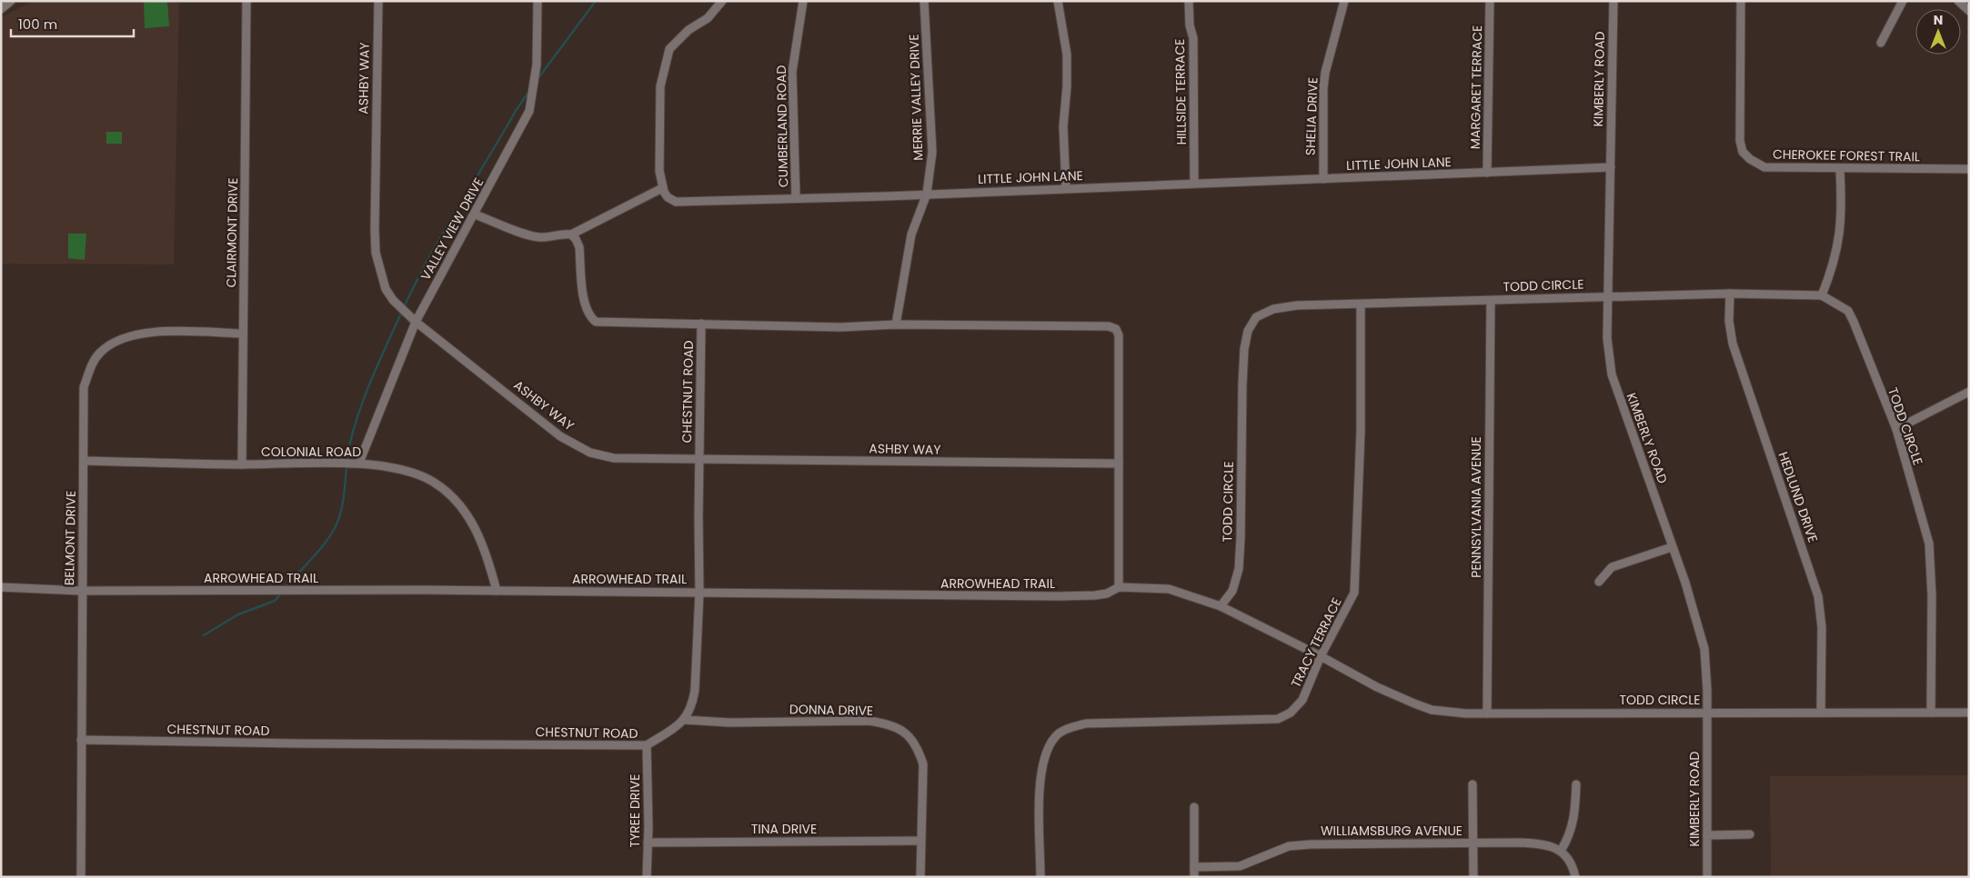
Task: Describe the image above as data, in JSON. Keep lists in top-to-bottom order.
{
  "streets": {
    "street": [
      "ASHBY WAY",
      "KIMBERLY ROAD",
      "MARGARET TERRACE",
      "HILLSIDE TERRACE",
      "MERRIE VALLEY DRIVE",
      "SHELIA DRIVE",
      "CUMBERLAND ROAD",
      "CHEROKEE FOREST TRAIL",
      "LITTLE JOHN LANE",
      "VALLEY VIEW DRIVE",
      "CLAIRMONT DRIVE",
      "TODD CIRCLE",
      "CHESTNUT ROAD",
      "COLONIAL ROAD",
      "HEDLUND DRIVE",
      "PENNSYLVANIA AVENUE",
      "BELMONT DRIVE",
      "ARROWHEAD TRAIL",
      "TRACY TERRACE",
      "DONNA DRIVE",
      "TYREE DRIVE",
      "TINA DRIVE",
      "WILLIAMSBURG AVENUE"
    ]
  },
  "crossings": [
    ["ASHBY WAY", "VALLEY VIEW DRIVE"],
    ["ASHBY WAY", "CHESTNUT ROAD"],
    ["KIMBERLY ROAD", "LITTLE JOHN LANE"],
    ["KIMBERLY ROAD", "TODD CIRCLE"],
    ["MARGARET TERRACE", "LITTLE JOHN LANE"],
    ["HILLSIDE TERRACE", "LITTLE JOHN LANE"],
    ["MERRIE VALLEY DRIVE", "LITTLE JOHN LANE"],
    ["SHELIA DRIVE", "LITTLE JOHN LANE"],
    ["CUMBERLAND ROAD", "LITTLE JOHN LANE"],
    ["VALLEY VIEW DRIVE", "COLONIAL ROAD"],
    ["CLAIRMONT DRIVE", "COLONIAL ROAD"],
    ["CLAIRMONT DRIVE", "BELMONT DRIVE"],
    ["TODD CIRCLE", "HEDLUND DRIVE"],
    ["TODD CIRCLE", "PENNSYLVANIA AVENUE"],
    ["TODD CIRCLE", "ARROWHEAD TRAIL"],
    ["TODD CIRCLE", "TRACY TERRACE"],
    ["CHESTNUT ROAD", "BELMONT DRIVE"],
    ["CHESTNUT ROAD", "ARROWHEAD TRAIL"],
    ["CHESTNUT ROAD", "DONNA DRIVE"],
    ["CHESTNUT ROAD", "TYREE DRIVE"],
    ["COLONIAL ROAD", "BELMONT DRIVE"],
    ["COLONIAL ROAD", "ARROWHEAD TRAIL"],
    ["BELMONT DRIVE", "ARROWHEAD TRAIL"],
    ["DONNA DRIVE", "TINA DRIVE"],
    ["TYREE DRIVE", "TINA DRIVE"]
  ],
  "scale_bar": "100 m",
  "north": "top"
}
